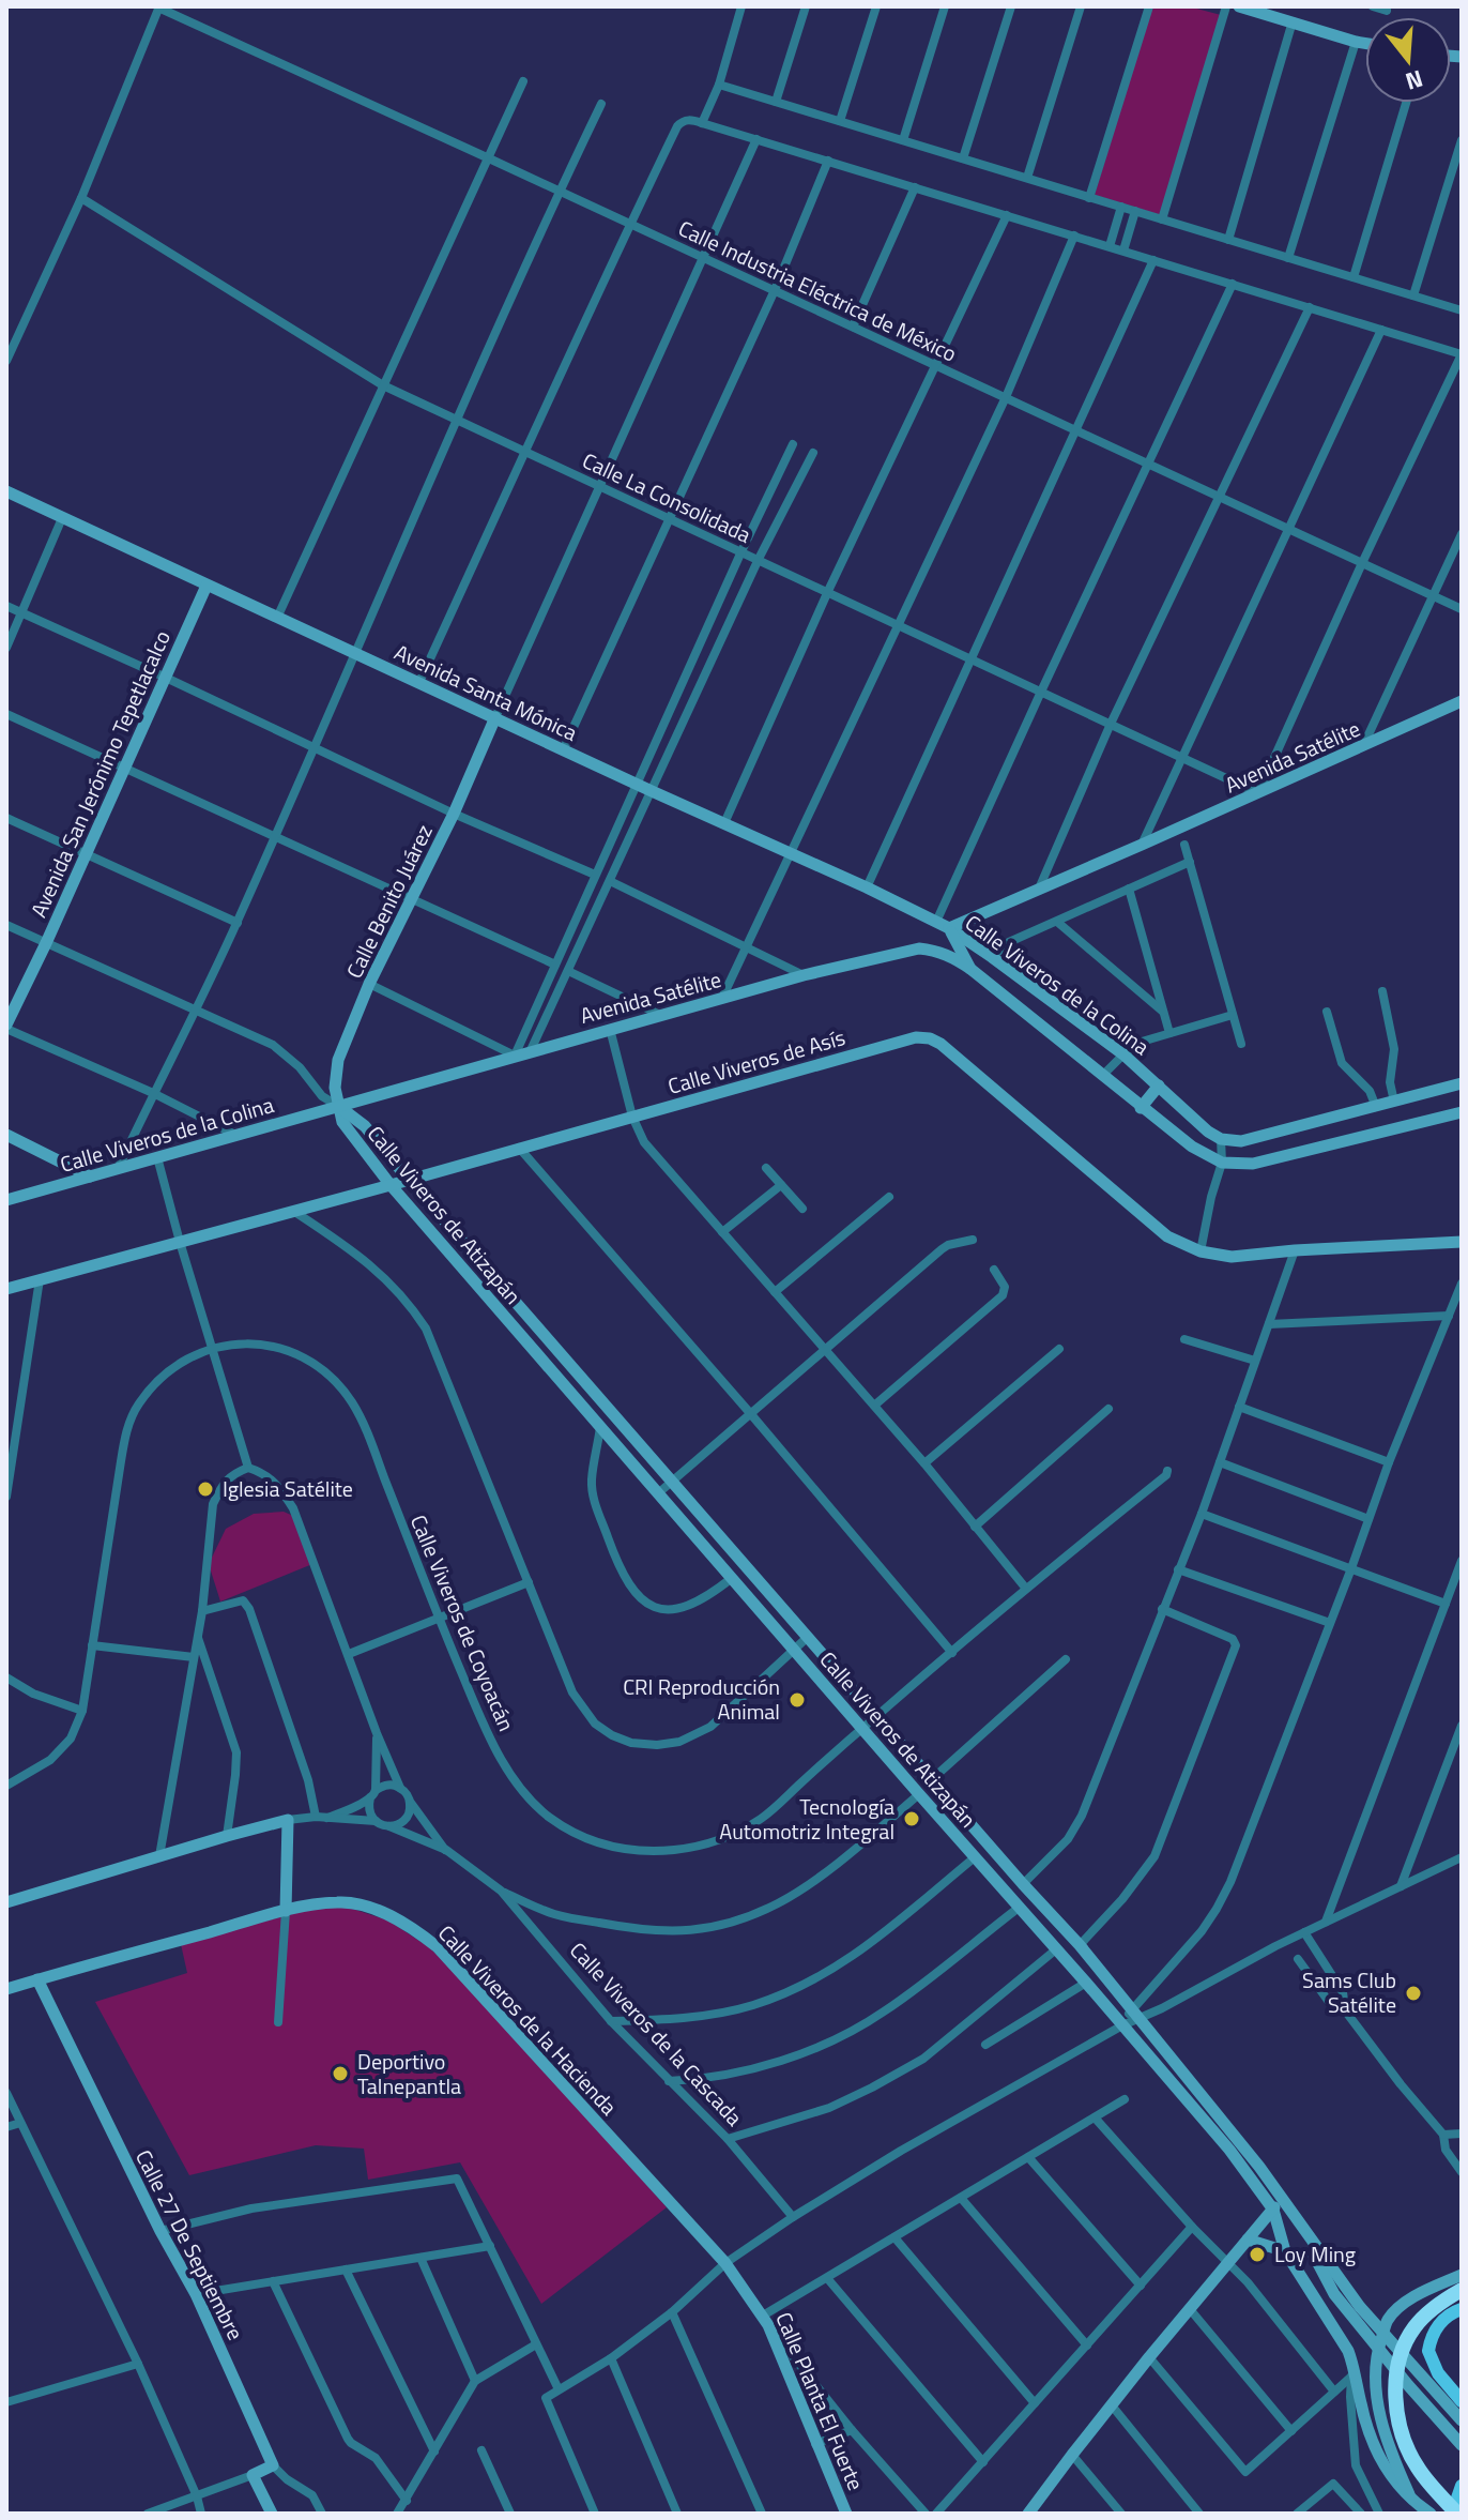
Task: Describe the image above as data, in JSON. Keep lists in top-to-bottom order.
{
  "streets": {
    "street": [
      "Calle Industria Eléctrica de México",
      "Calle La Consolidada",
      "Avenida Santa Mónica",
      "Avenida Satélite",
      "Avenida San Jerónimo Tepetlacalco",
      "Calle Benito Juárez",
      "Calle Viveros de la Colina",
      "Calle Viveros de Asís",
      "Calle Viveros de Atizapán",
      "Calle Viveros de Coyoacán",
      "Calle Viveros de la Hacienda",
      "Calle Viveros de la Cascada",
      "Calle 27 De Septiembre",
      "Calle Planta El Fuerte"
    ]
  },
  "crossings": [
    ["Calle La Consolidada", "Avenida Satélite"],
    ["Avenida Santa Mónica", "Avenida Satélite"],
    ["Avenida Santa Mónica", "Avenida San Jerónimo Tepetlacalco"],
    ["Avenida Santa Mónica", "Calle Benito Juárez"],
    ["Avenida Santa Mónica", "Calle Viveros de la Colina"],
    ["Avenida Satélite", "Calle Benito Juárez"],
    ["Avenida Satélite", "Calle Viveros de la Colina"],
    ["Avenida Satélite", "Calle Viveros de Atizapán"],
    ["Calle Benito Juárez", "Calle Viveros de la Colina"],
    ["Calle Benito Juárez", "Calle Viveros de Atizapán"],
    ["Calle Viveros de la Colina", "Calle Viveros de Atizapán"],
    ["Calle Viveros de Asís", "Calle Viveros de Atizapán"],
    ["Calle Viveros de Atizapán", "Calle Viveros de Coyoacán"],
    ["Calle Viveros de la Hacienda", "Calle 27 De Septiembre"],
    ["Calle Viveros de la Hacienda", "Calle Planta El Fuerte"]
  ],
  "places": [
    "Iglesia Satélite",
    "CRI Reproducción Animal",
    "Tecnología Automotriz Integral",
    "Sams Club Satélite",
    "Deportivo Talnepantla",
    "Loy Ming"
  ],
  "north": "bottom"
}
